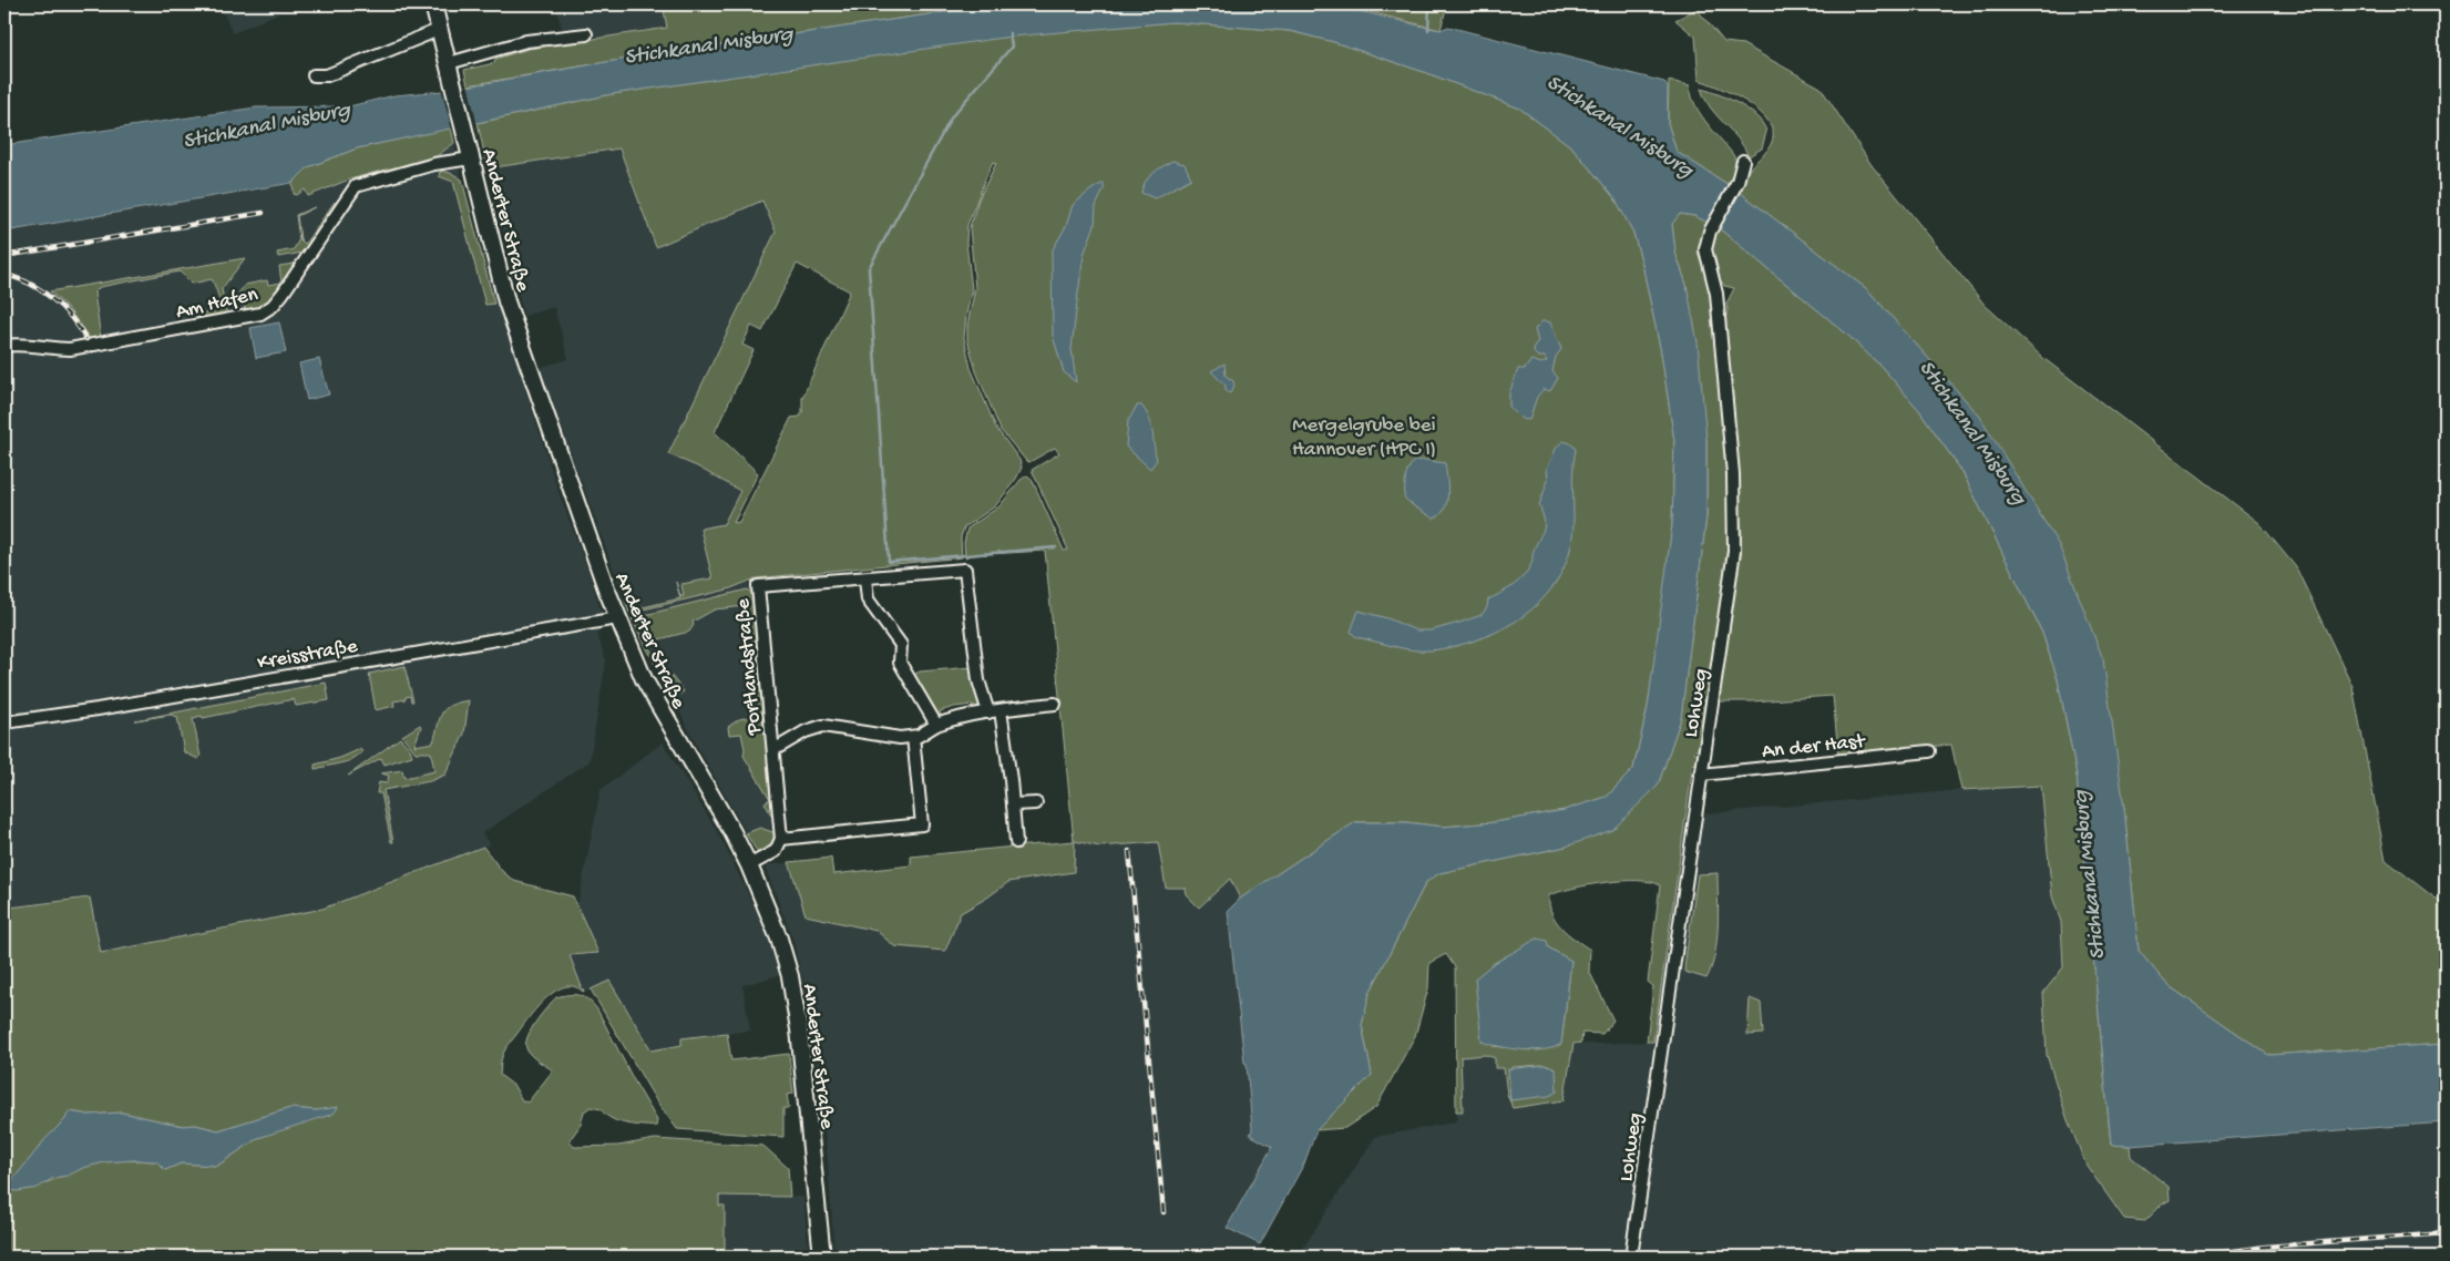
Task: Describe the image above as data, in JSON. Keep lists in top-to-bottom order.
{
  "streets": {
    "main road": ["Anderter Straße"],
    "street": [
      "Am Hafen",
      "Kreisstraße",
      "Portlandstraße",
      "Lohweg",
      "An der Hast"
    ]
  },
  "crossings": [
    ["Anderter Straße", "Am Hafen"],
    ["Anderter Straße", "Kreisstraße"],
    ["Lohweg", "An der Hast"]
  ],
  "water": ["Stichkanal Misburg"],
  "parks": ["Mergelgrube bei Hannover (HPC I)"]
}
